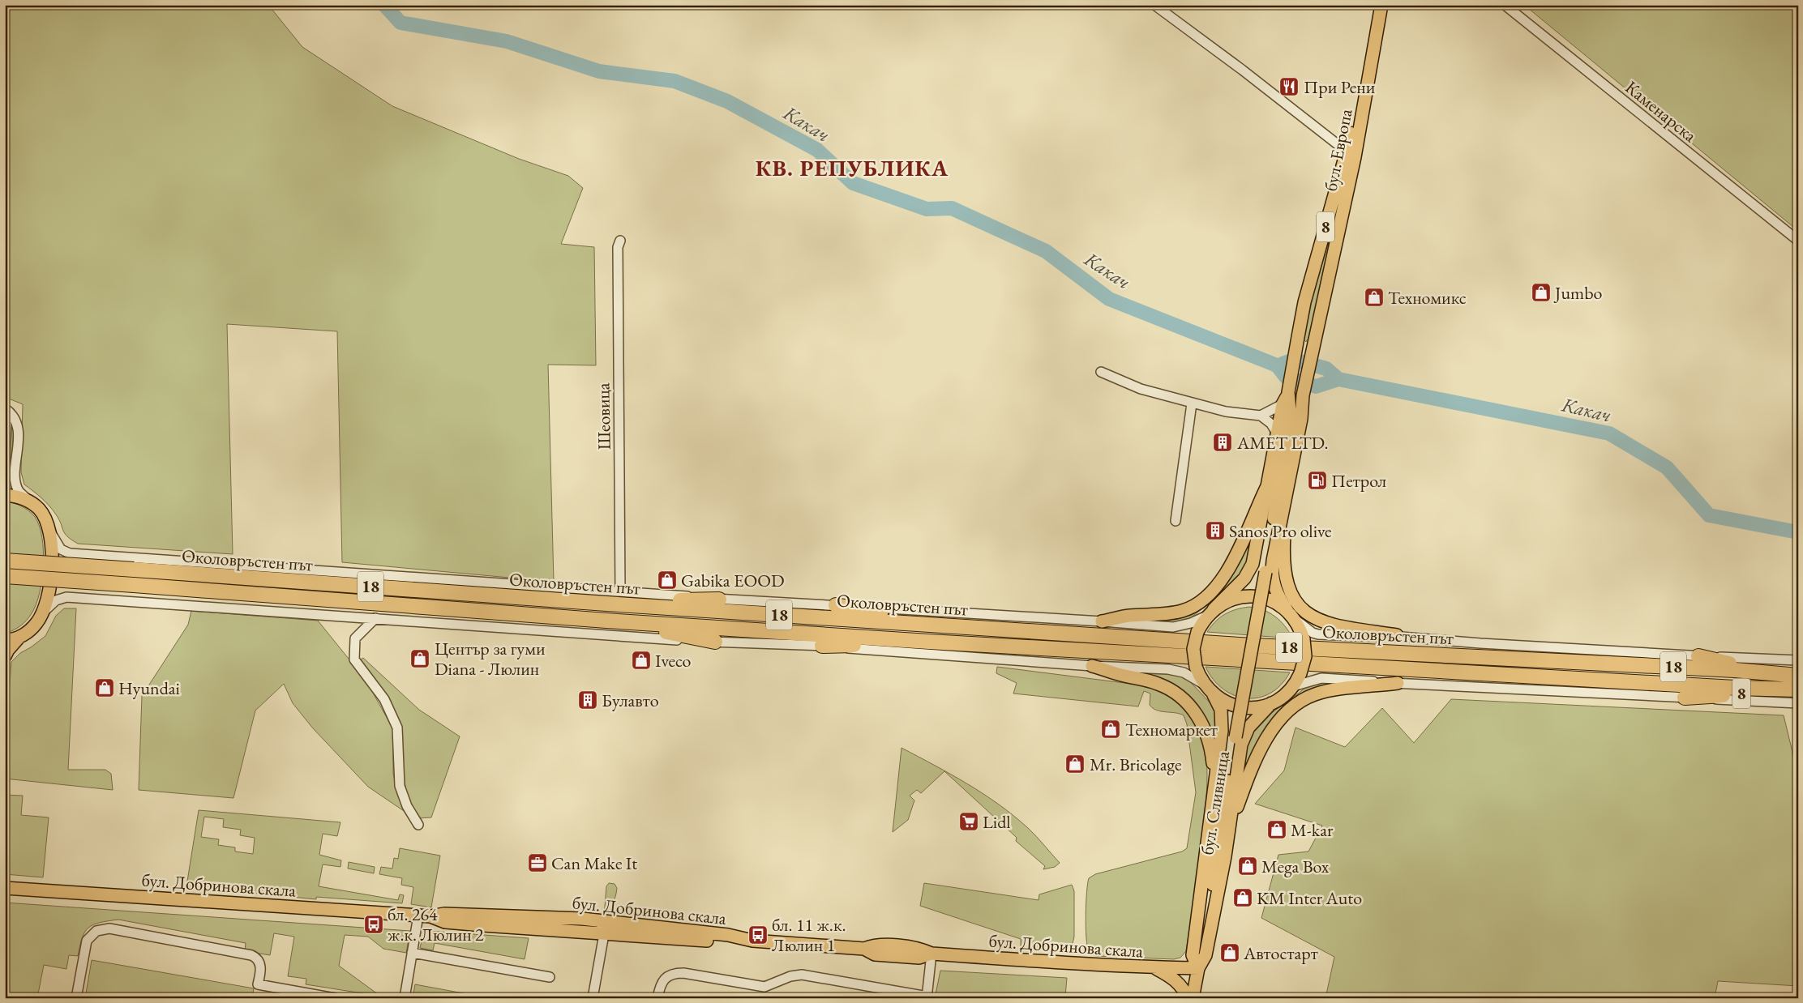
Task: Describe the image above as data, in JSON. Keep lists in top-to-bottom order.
{
  "streets": {
    "highway": ["8", "Околовръстен път", "18"],
    "main road": ["бул. Европа", "бул. Сливница", "бул. Добринова скала"],
    "street": ["Каменарска", "Шеовица"]
  },
  "crossings": [
    ["бул. Европа", "8"],
    ["бул. Европа", "Околовръстен път"],
    ["бул. Европа", "бул. Сливница"],
    ["8", "Околовръстен път"],
    ["8", "бул. Сливница"],
    ["Шеовица", "Околовръстен път"],
    ["Околовръстен път", "бул. Сливница"],
    ["бул. Сливница", "бул. Добринова скала"]
  ],
  "districts": ["КВ. РЕПУБЛИКА"],
  "water": ["Какач"],
  "places": {
    "restaurant": ["При Рени"],
    "shop": [
      "Jumbo",
      "Техномикс",
      "Gabika EOOD",
      "Център за гуми Diana - Люлин",
      "Iveco",
      "Hyundai",
      "Техномаркет",
      "Mr. Bricolage",
      "M-kar",
      "Mega Box",
      "KM Inter Auto",
      "Автостарт"
    ],
    "building": ["AMET LTD.", "Sanos Pro olive", "Булавто"],
    "fuel station": ["Петрол"],
    "supermarket": ["Lidl"],
    "office": ["Can Make It"],
    "bus stop": ["бл. 264 ж.к. Люлин 2", "бл. 11 ж.к. Люлин 1"]
  }
}
